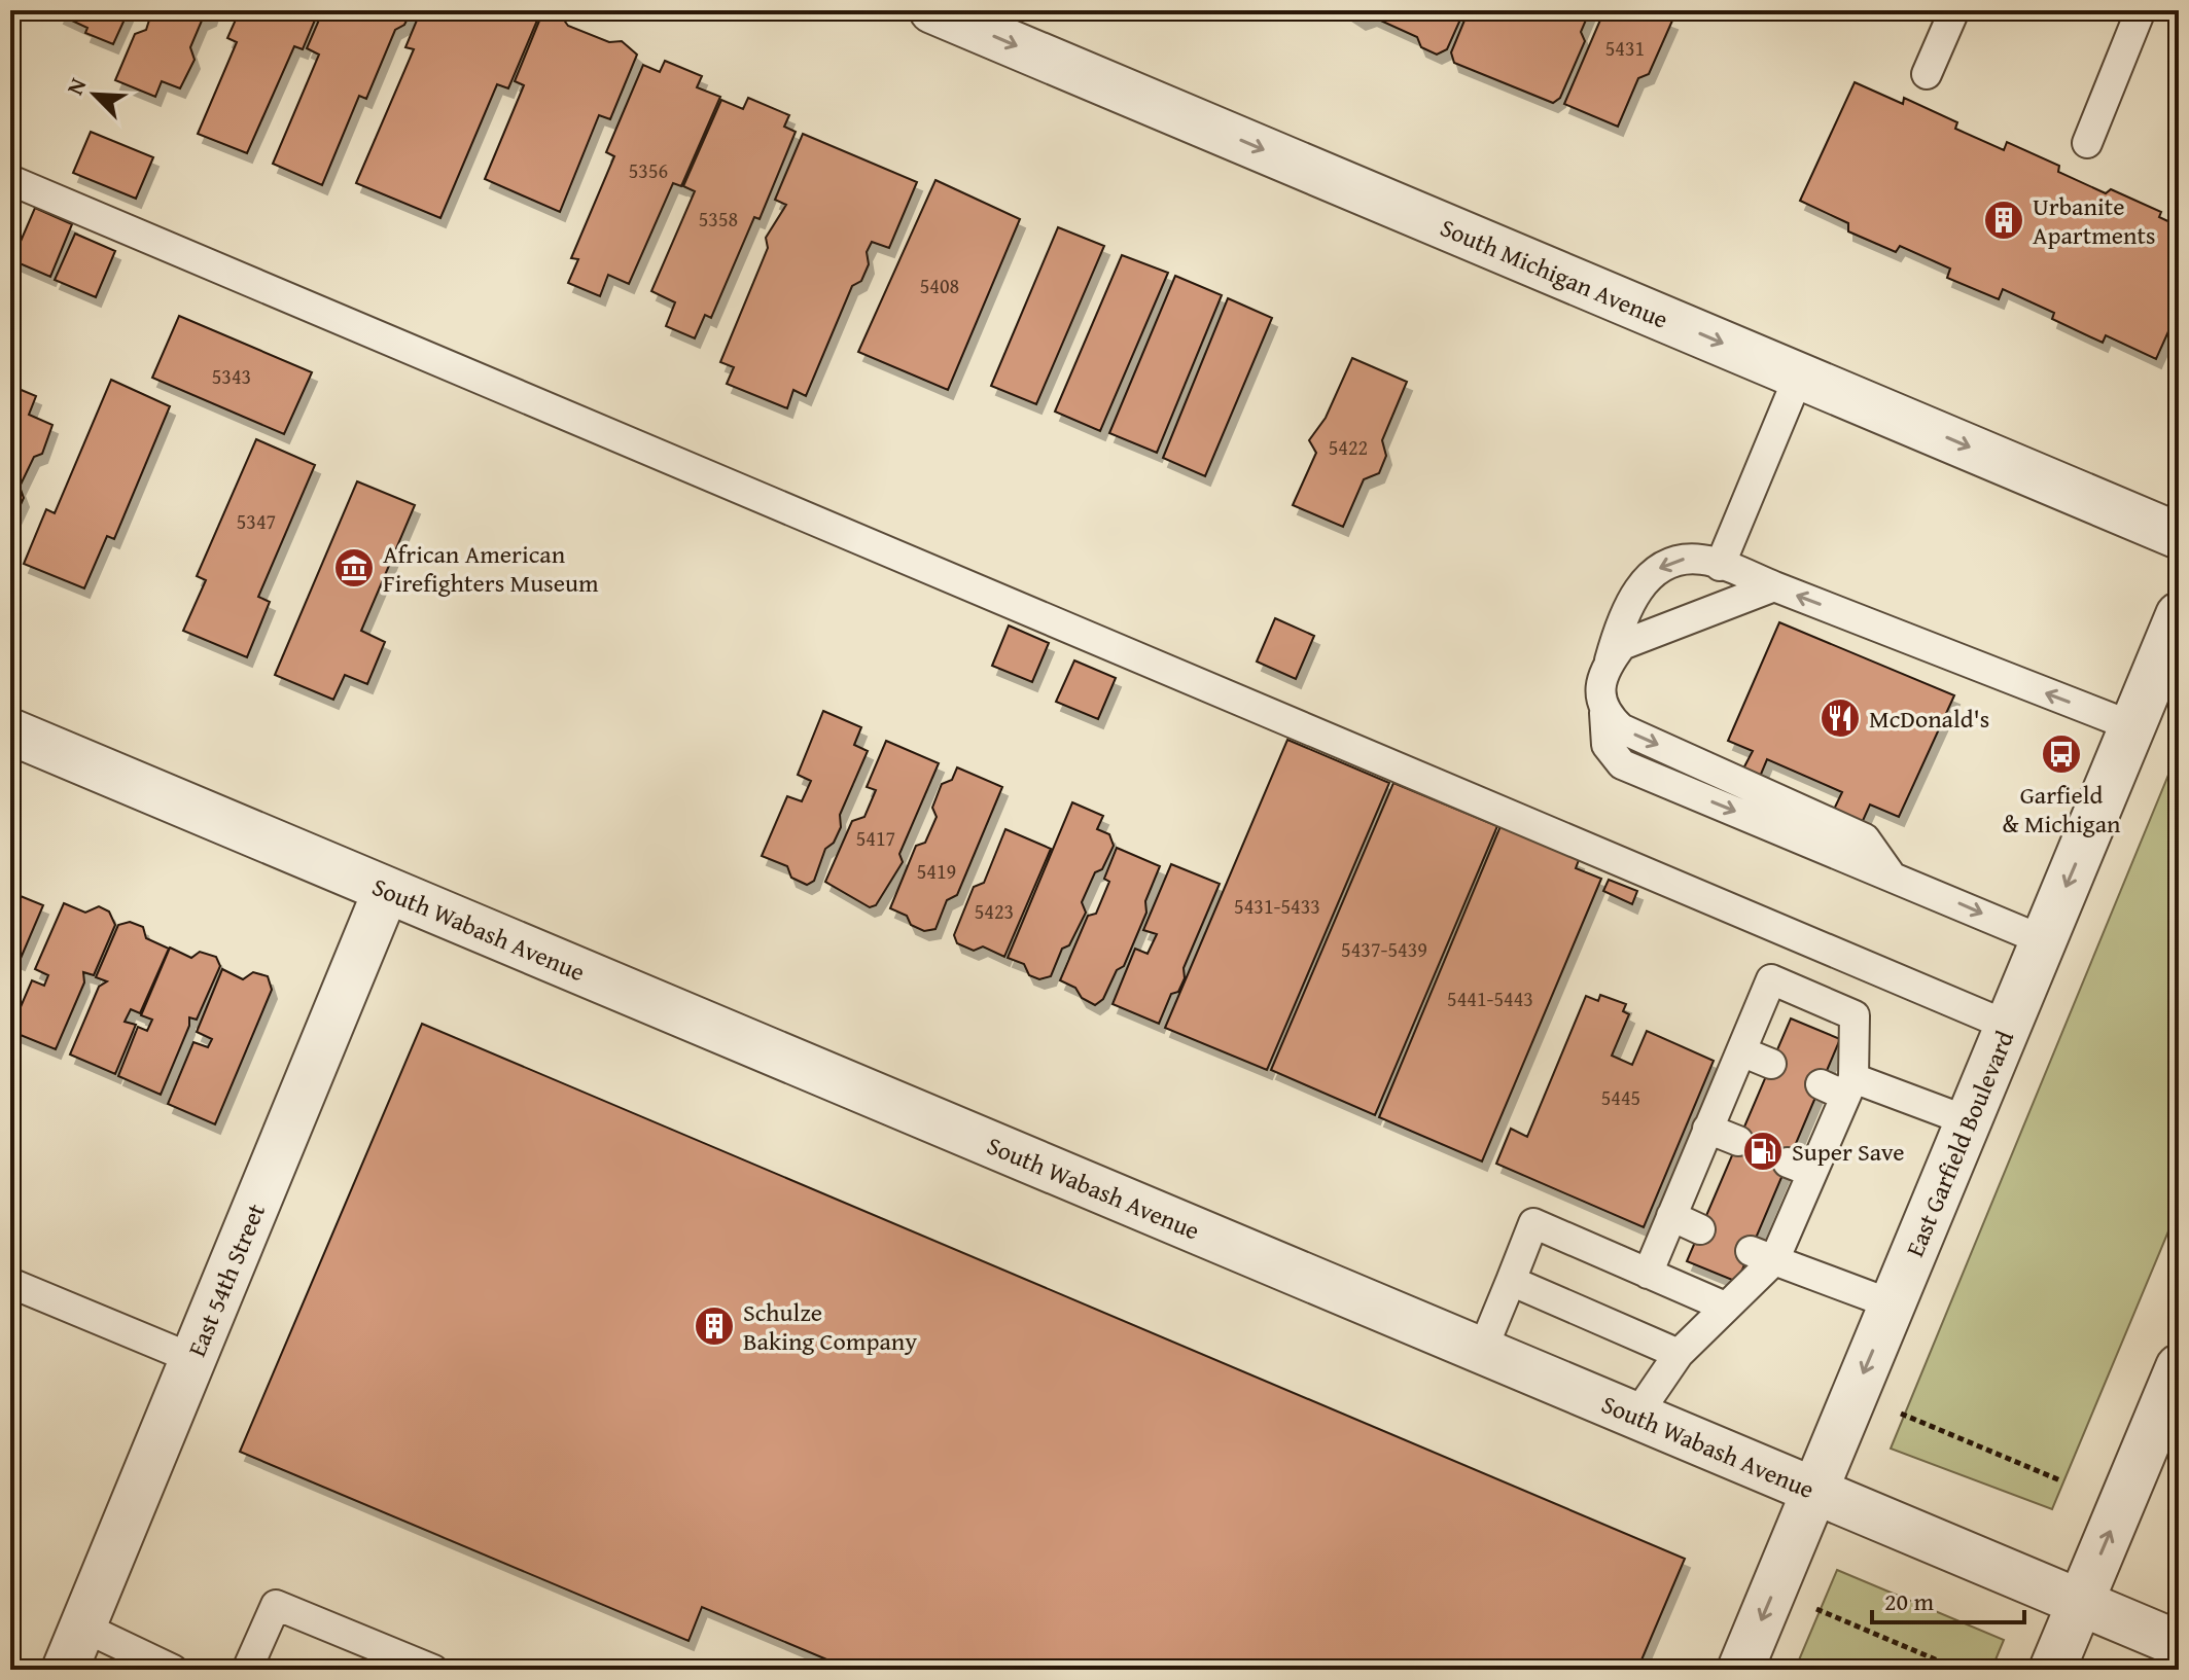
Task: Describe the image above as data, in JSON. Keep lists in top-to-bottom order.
{
  "streets": {
    "street": [
      "South Michigan Avenue",
      "South Wabash Avenue",
      "East Garfield Boulevard",
      "East 54th Street"
    ]
  },
  "crossings": [
    ["South Wabash Avenue", "East Garfield Boulevard"],
    ["South Wabash Avenue", "East 54th Street"]
  ],
  "one_way": ["South Michigan Avenue"],
  "places": {
    "building": ["Urbanite Apartments", "Schulze Baking Company"],
    "museum": ["African American Firefighters Museum"],
    "restaurant": ["McDonald's"],
    "bus stop": ["Garfield & Michigan"],
    "fuel station": ["Super Save"]
  },
  "house_numbers": [
    "5431",
    "5356",
    "5358",
    "5408",
    "5343",
    "5422",
    "5347",
    "5417",
    "5419",
    "5431-5433",
    "5423",
    "5437-5439",
    "5441-5443",
    "5445"
  ],
  "scale_bar": "20 m",
  "north": "top left"
}
